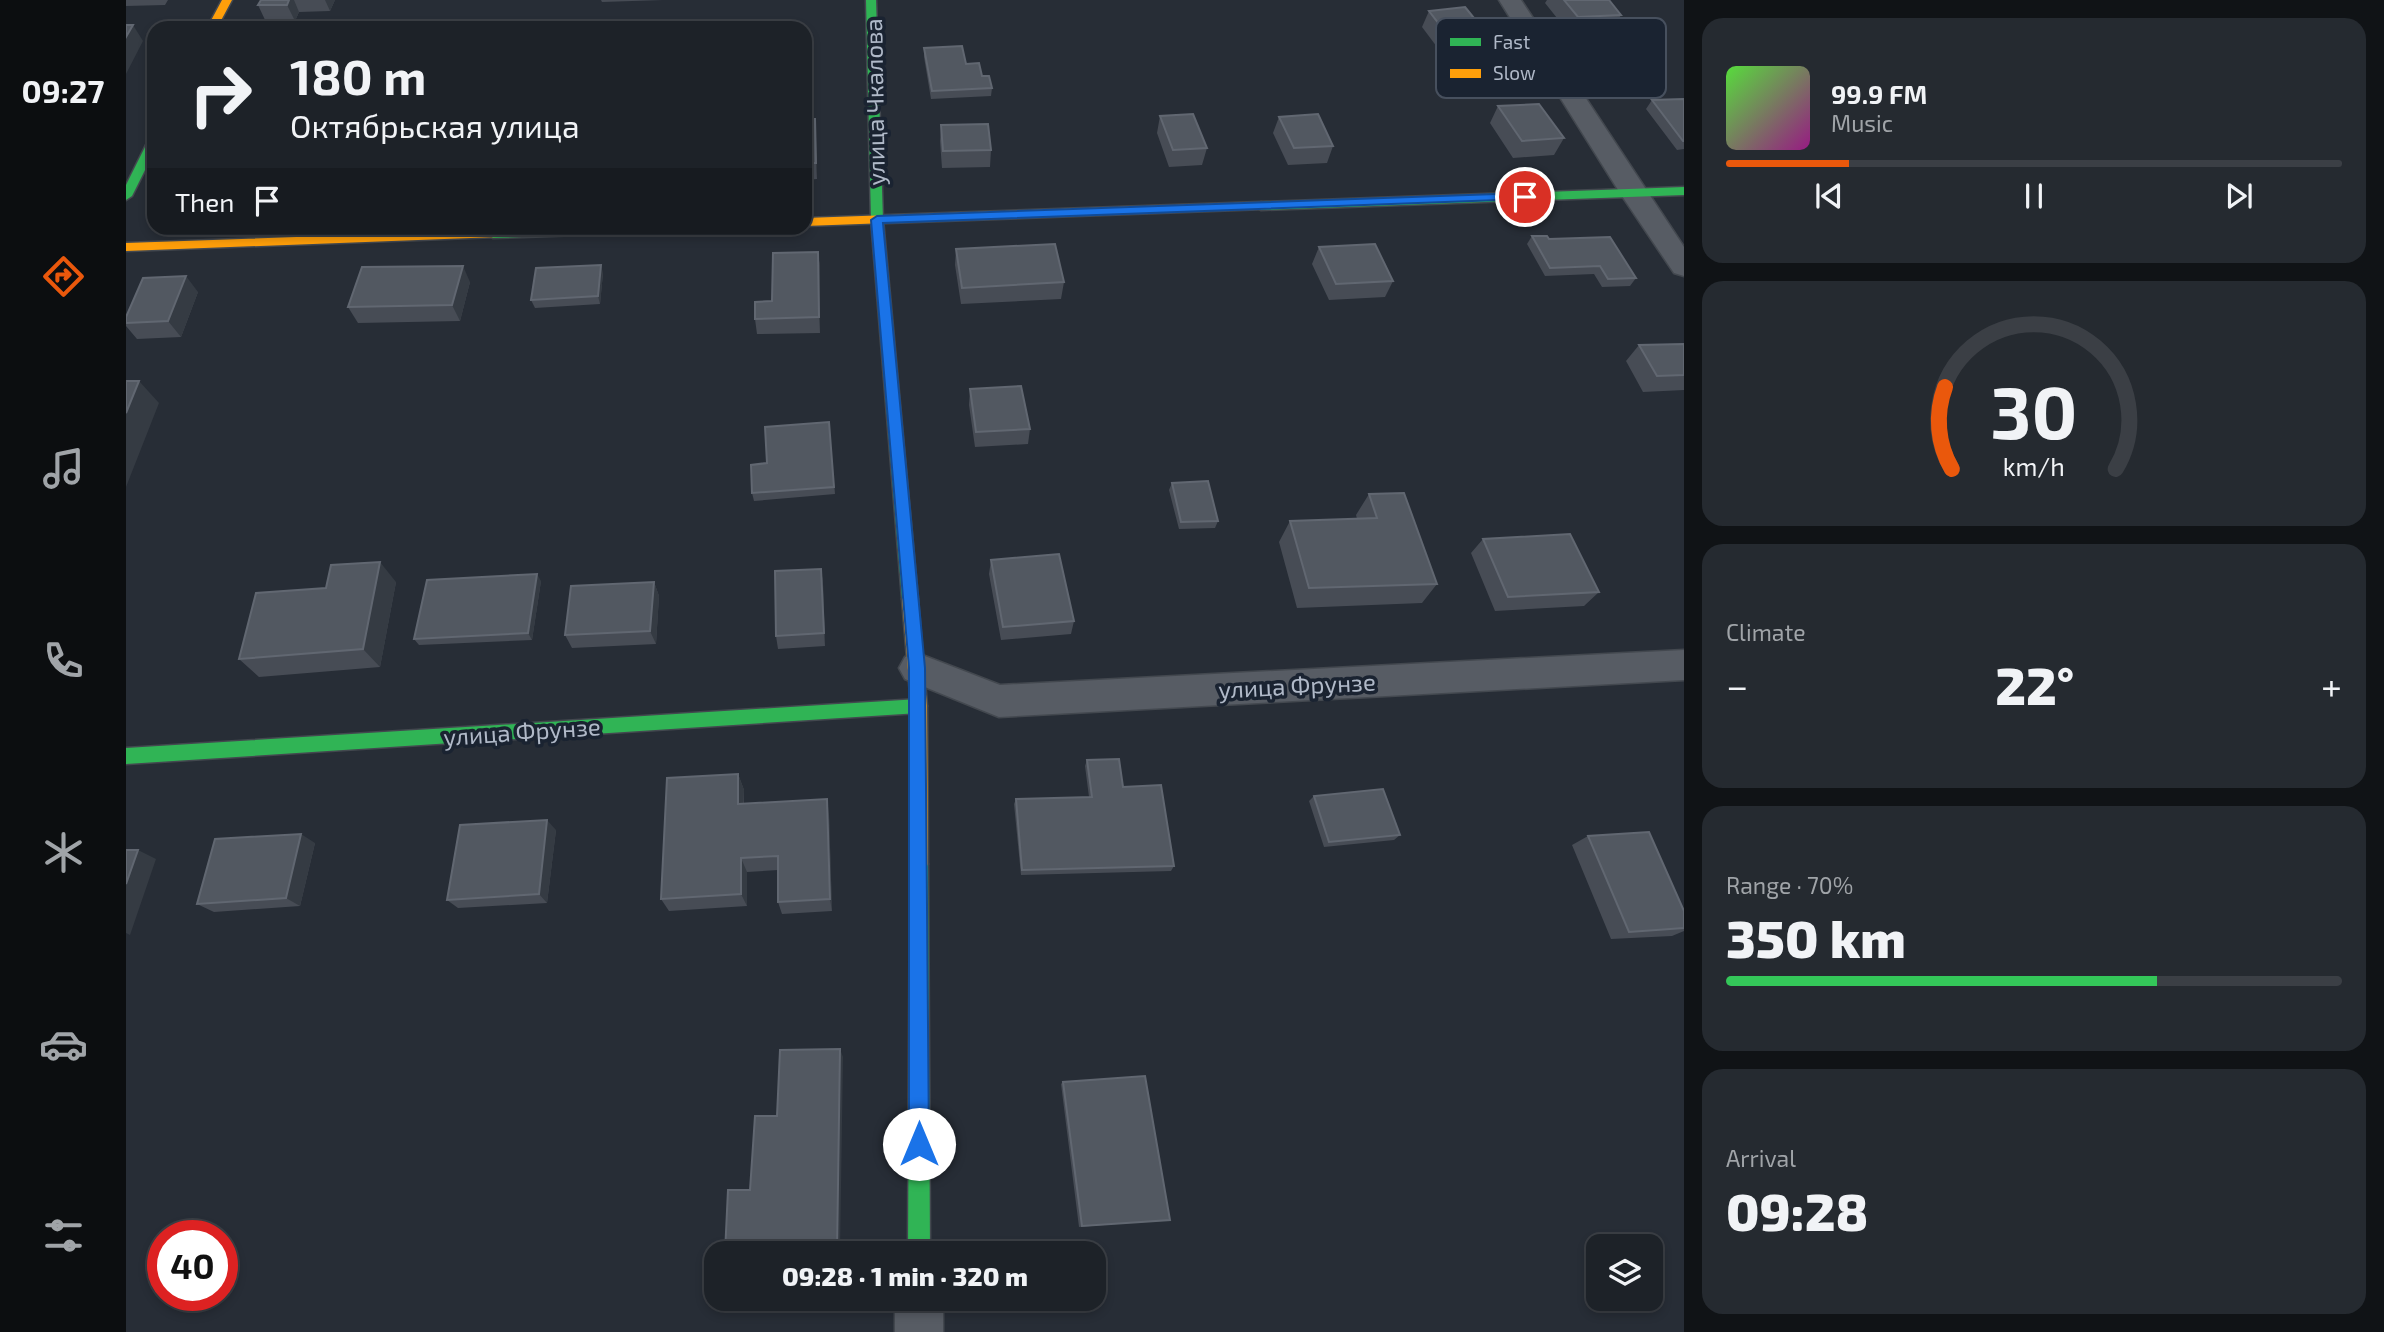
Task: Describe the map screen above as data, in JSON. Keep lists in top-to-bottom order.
{
  "streets": {
    "street": ["улица Чкалова", "улица Фрунзе"]
  },
  "crossings": [
    ["улица Чкалова", "улица Фрунзе"]
  ],
  "legend": ["Fast", "Slow"],
  "page": {
    "tabs": "09:27",
    "turn": ["180 m", "Октябрьская улица"],
    "song": ["99.9 FM", "Music"],
    "then": "Then",
    "tile": [
      "Climate",
      ["Range · 70%", "350 km"],
      ["Arrival", "09:28"]
    ],
    "heat": ["−", "22°", "+"],
    "limit": "40",
    "trip": "09:28 · 1 min · 320 m",
    "gauge": ["30", "km/h"]
  }
}
